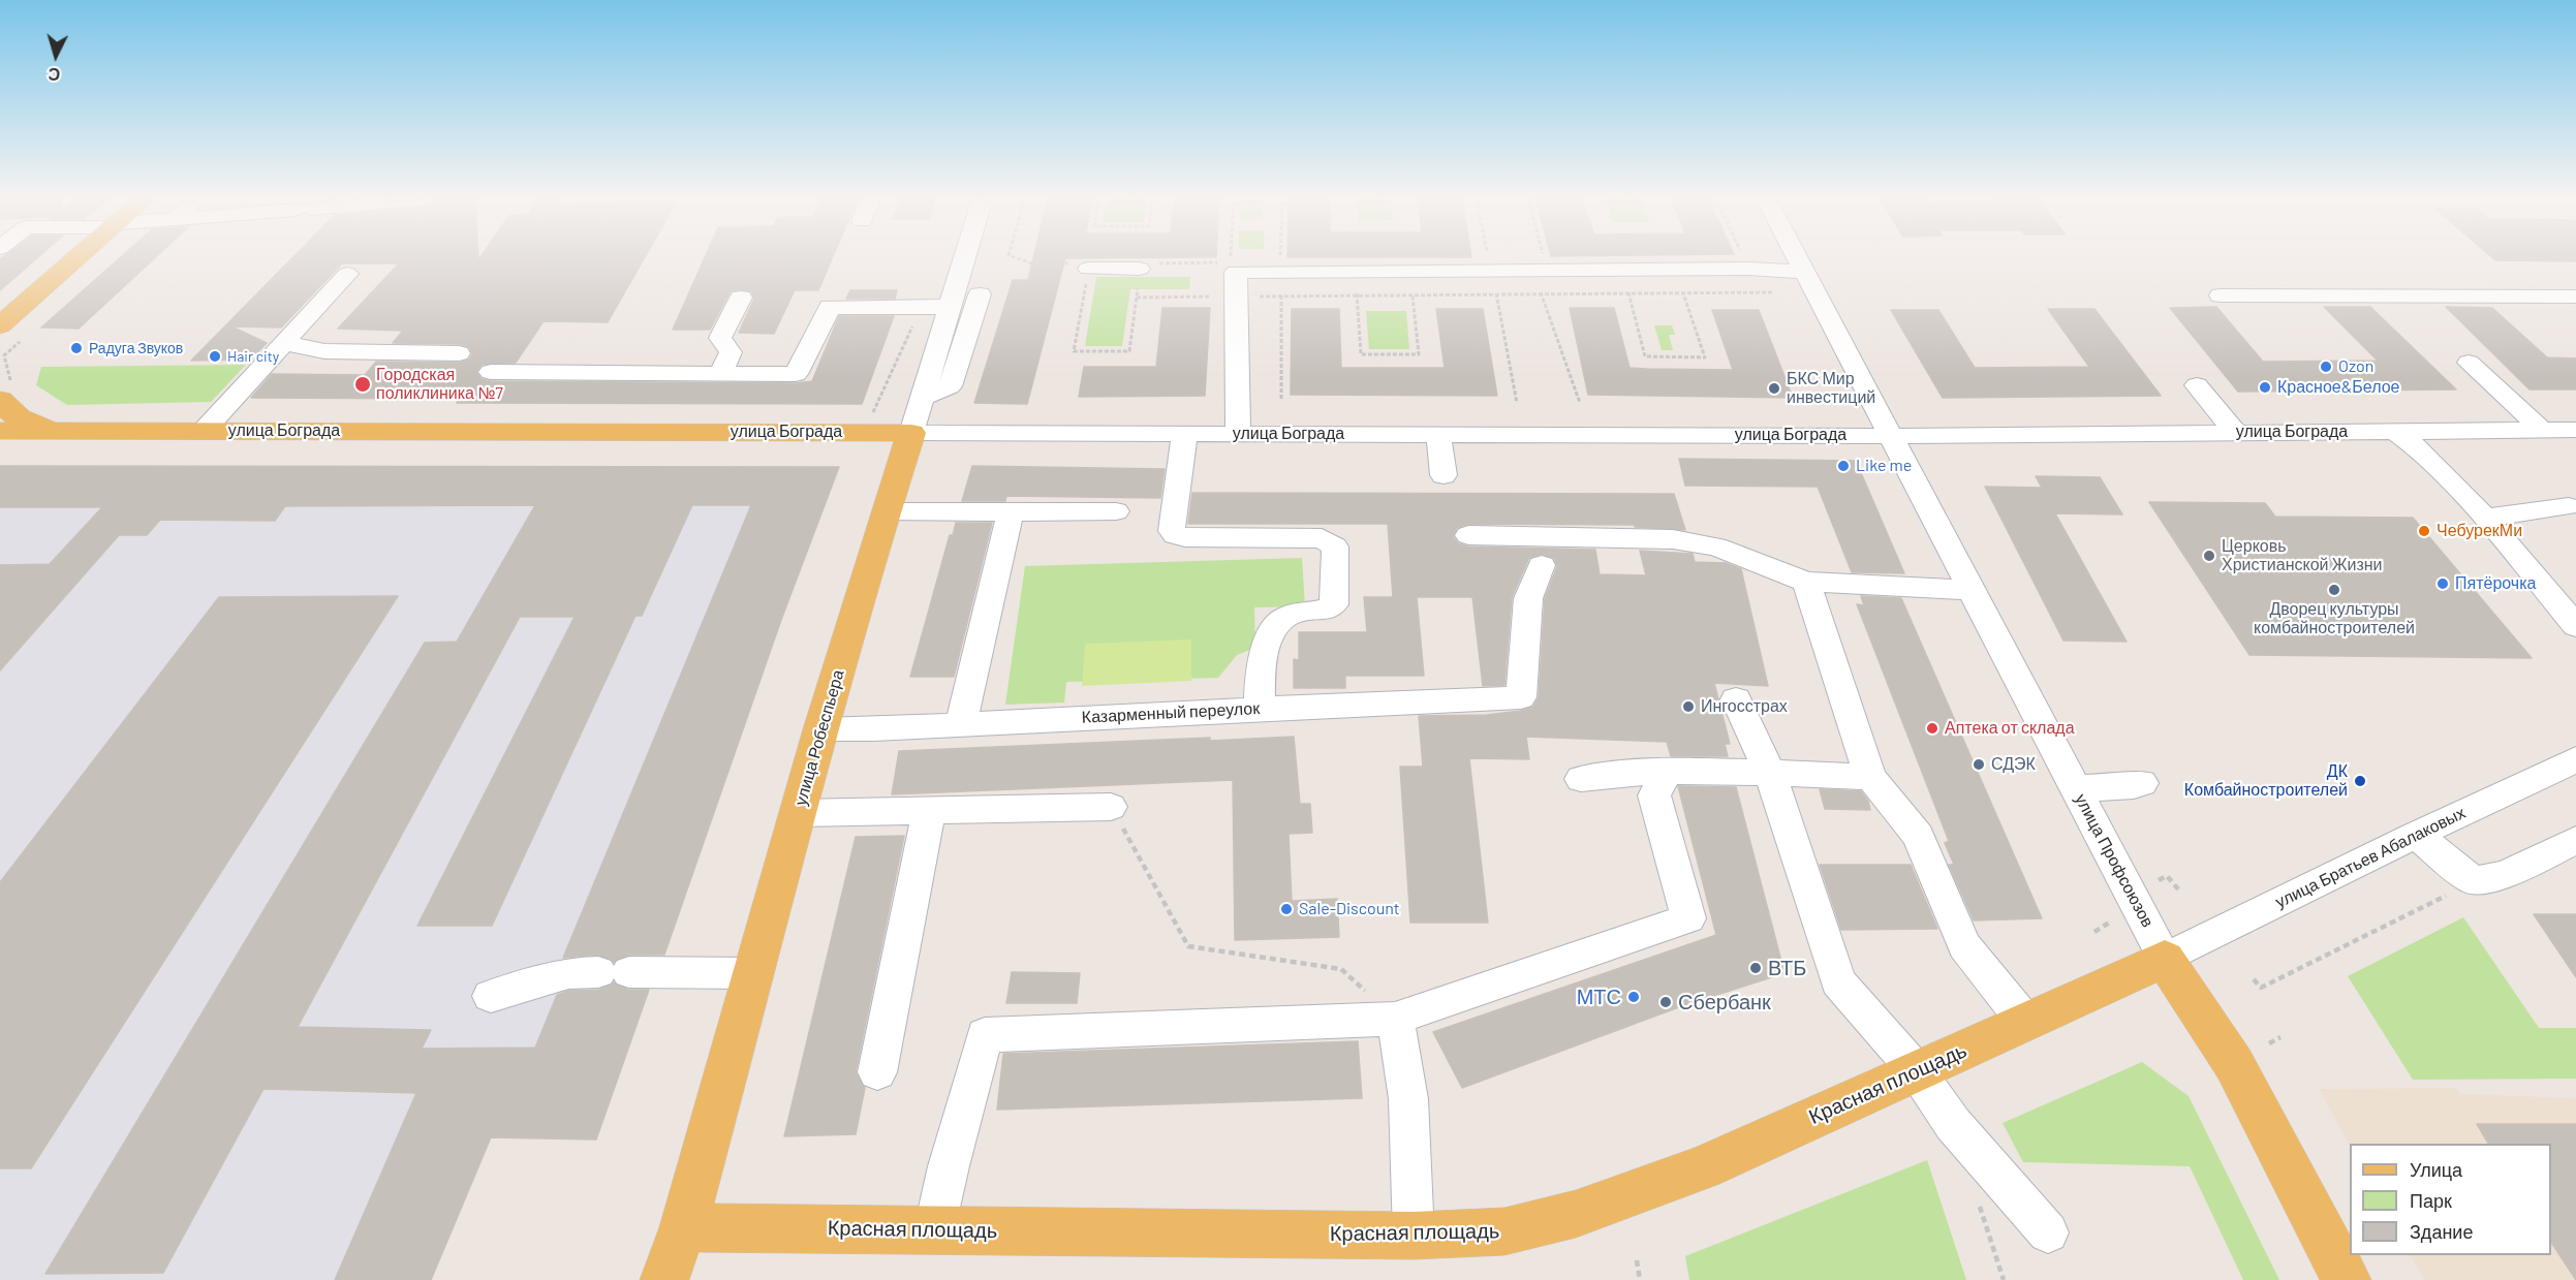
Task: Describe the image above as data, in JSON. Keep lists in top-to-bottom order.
{
  "streets": {
    "main road": [
      "улица Бограда",
      "улица Робеспьера",
      "улица Профсоюзов",
      "Красная площадь"
    ],
    "street": ["Казарменный переулок", "улица Братьев Абалаковых"]
  },
  "crossings": [
    ["улица Бограда", "улица Робеспьера"],
    ["улица Бограда", "улица Профсоюзов"],
    ["Казарменный переулок", "улица Робеспьера"],
    ["улица Робеспьера", "Красная площадь"],
    ["улица Братьев Абалаковых", "улица Профсоюзов"],
    ["улица Братьев Абалаковых", "Красная площадь"],
    ["улица Профсоюзов", "Красная площадь"]
  ],
  "places": [
    "Радуга Звуков",
    "Hair city",
    "Ozon",
    "Городская поликлиника №7",
    "Красное&Белое",
    "БКС Мир инвестиций",
    "Like me",
    "ЧебурекМи",
    "Церковь Христианской Жизни",
    "Пятёрочка",
    "Дворец культуры комбайностроителей",
    "Ингосстрах",
    "Аптека от склада",
    "СДЭК",
    "ДК Комбайностроителей",
    "Sale-Discount",
    "ВТБ",
    "МТС",
    "Сбербанк"
  ],
  "legend": ["Улица", "Парк", "Здание"],
  "north": "bottom"
}
